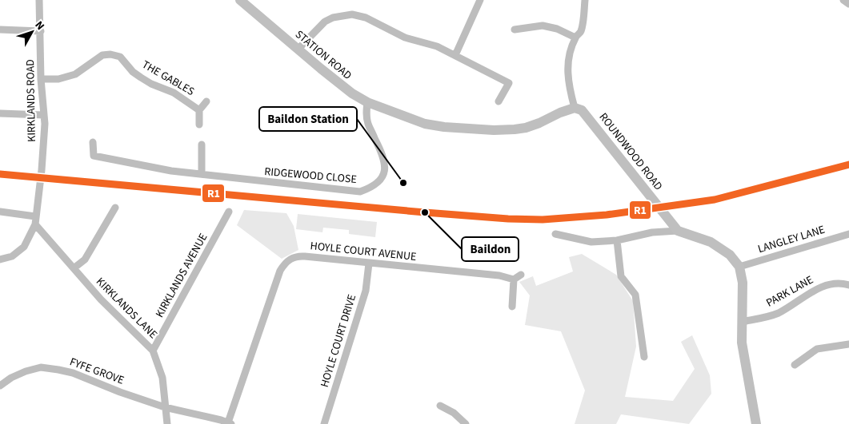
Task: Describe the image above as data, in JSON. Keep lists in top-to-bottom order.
{
  "streets": {
    "street": [
      "STATION ROAD",
      "THE GABLES",
      "KIRKLANDS ROAD",
      "ROUNDWOOD ROAD",
      "RIDGEWOOD CLOSE",
      "LANGLEY LANE",
      "HOYLE COURT AVENUE",
      "KIRKLANDS AVENUE",
      "PARK LANE",
      "KIRKLANDS LANE",
      "HOYLE COURT DRIVE",
      "FYFE GROVE"
    ]
  },
  "crossings": [
    ["STATION ROAD", "ROUNDWOOD ROAD"],
    ["STATION ROAD", "RIDGEWOOD CLOSE"],
    ["THE GABLES", "KIRKLANDS ROAD"],
    ["KIRKLANDS ROAD", "KIRKLANDS LANE"],
    ["ROUNDWOOD ROAD", "LANGLEY LANE"],
    ["HOYLE COURT AVENUE", "HOYLE COURT DRIVE"],
    ["HOYLE COURT AVENUE", "FYFE GROVE"],
    ["KIRKLANDS AVENUE", "KIRKLANDS LANE"],
    ["KIRKLANDS LANE", "FYFE GROVE"]
  ],
  "places": ["Baildon Station", "Baildon"],
  "lines": ["transit line R1"],
  "north": "top right"
}
